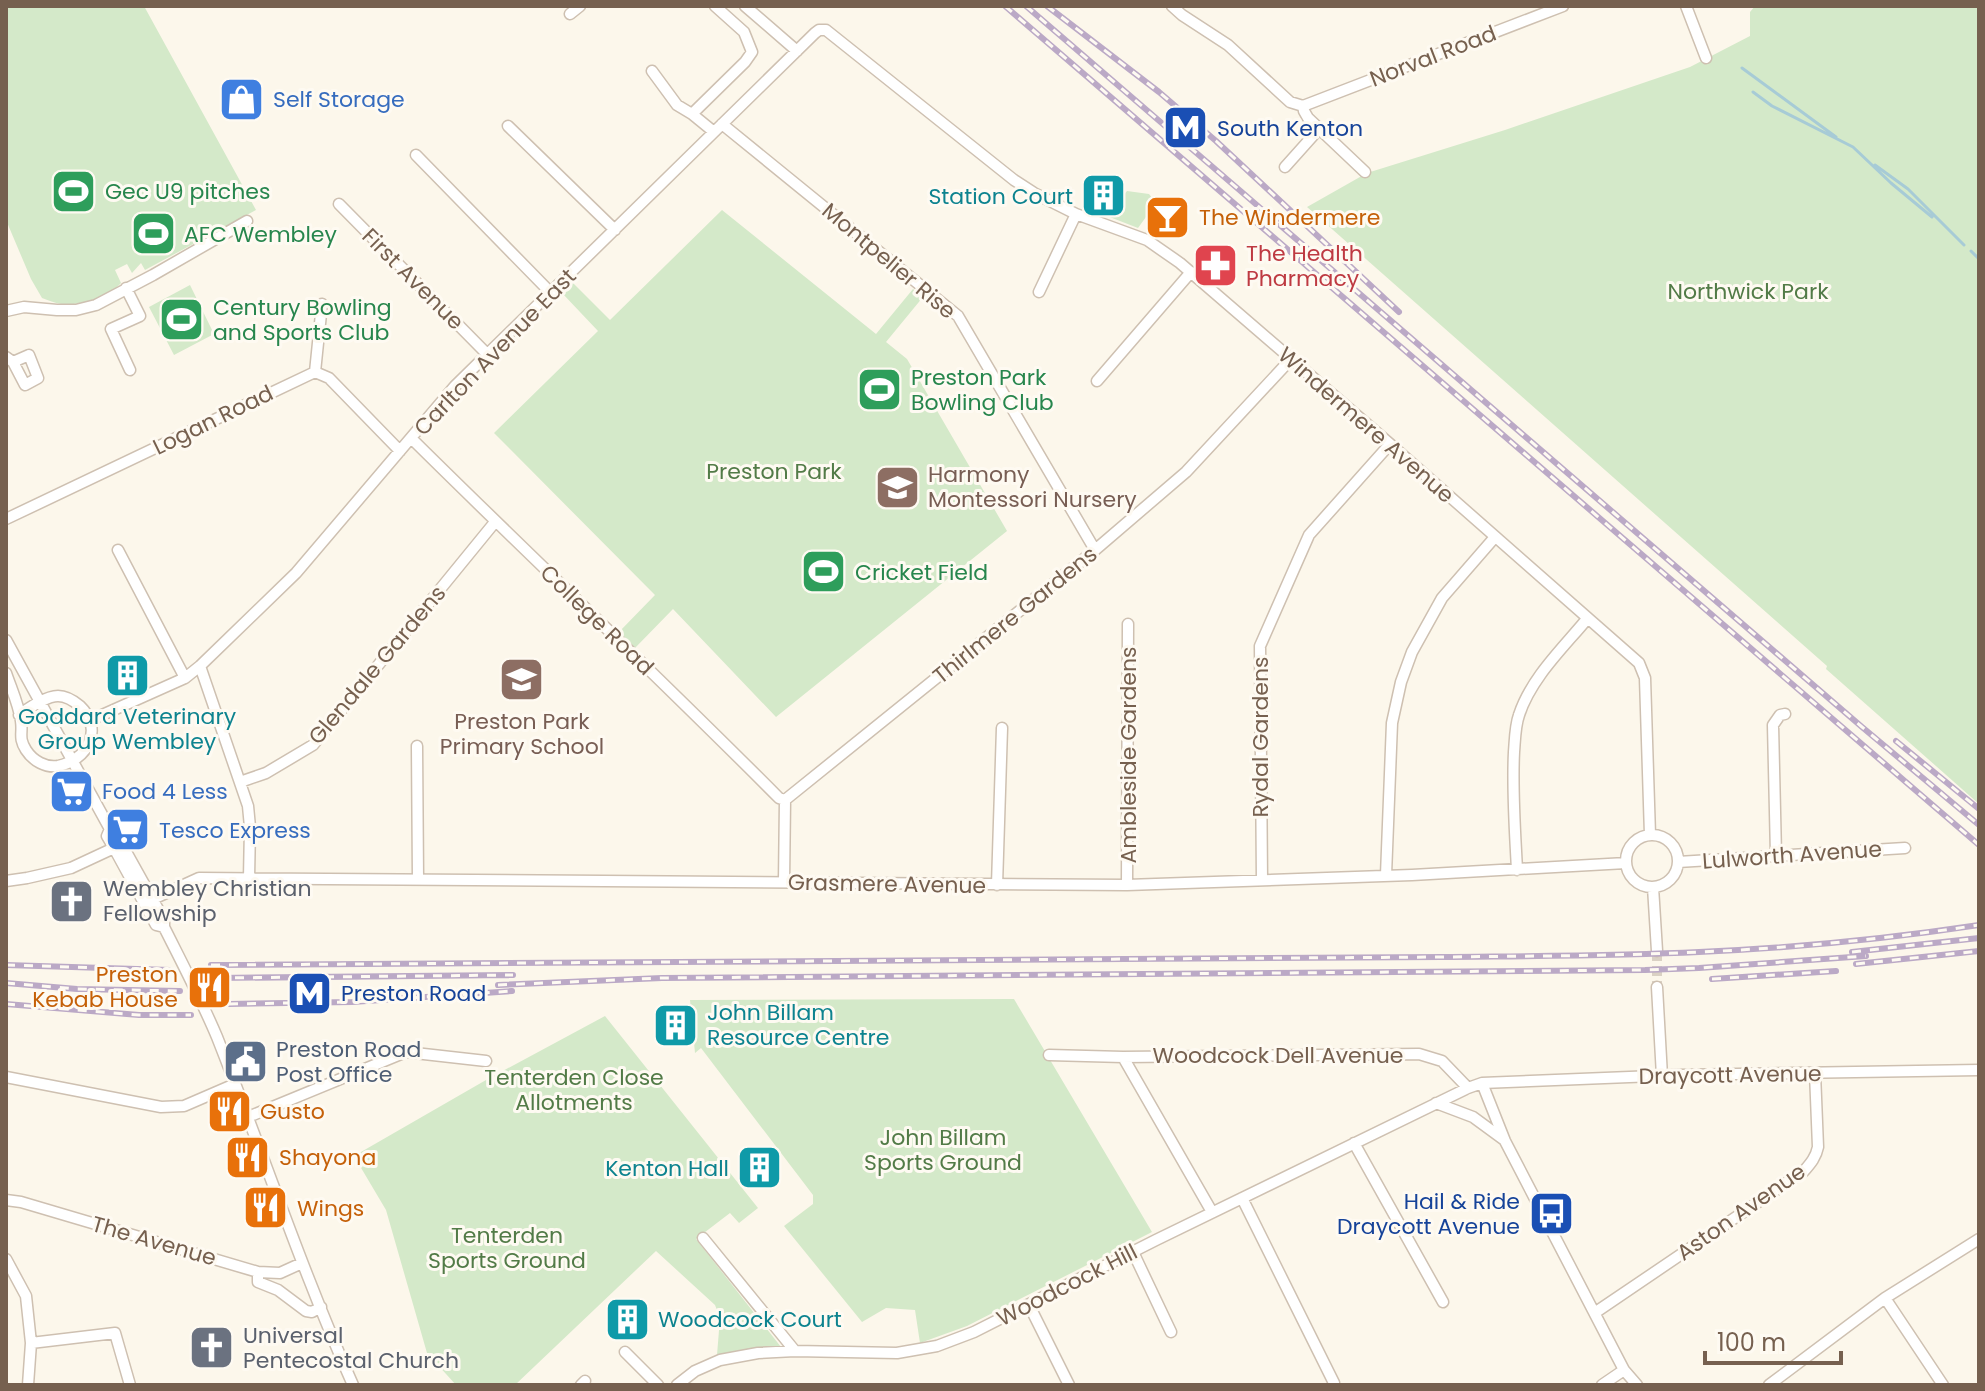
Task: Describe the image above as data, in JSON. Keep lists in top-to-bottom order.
{
  "streets": {
    "street": [
      "Norval Road",
      "Montpelier Rise",
      "First Avenue",
      "Carlton Avenue East",
      "Logan Road",
      "Windermere Avenue",
      "Thirlmere Gardens",
      "College Road",
      "Glendale Gardens",
      "Rydal Gardens",
      "Ambleside Gardens",
      "Lulworth Avenue",
      "Grasmere Avenue",
      "Woodcock Dell Avenue",
      "Draycott Avenue",
      "Aston Avenue",
      "The Avenue",
      "Woodcock Hill"
    ]
  },
  "crossings": [
    ["Montpelier Rise", "Carlton Avenue East"],
    ["Montpelier Rise", "Thirlmere Gardens"],
    ["First Avenue", "Carlton Avenue East"],
    ["Carlton Avenue East", "Windermere Avenue"],
    ["Carlton Avenue East", "College Road"],
    ["Windermere Avenue", "Thirlmere Gardens"],
    ["Windermere Avenue", "Rydal Gardens"],
    ["Windermere Avenue", "Lulworth Avenue"],
    ["Windermere Avenue", "Grasmere Avenue"],
    ["Thirlmere Gardens", "College Road"],
    ["College Road", "Glendale Gardens"],
    ["Rydal Gardens", "Grasmere Avenue"],
    ["Ambleside Gardens", "Grasmere Avenue"],
    ["Lulworth Avenue", "Grasmere Avenue"],
    ["Woodcock Dell Avenue", "Woodcock Hill"],
    ["Draycott Avenue", "Aston Avenue"],
    ["Draycott Avenue", "Woodcock Hill"]
  ],
  "parks": [
    "Northwick Park",
    "Preston Park",
    "Tenterden Close Allotments",
    "John Billam Sports Ground",
    "Tenterden Sports Ground"
  ],
  "places": {
    "shop": ["Self Storage"],
    "metro station": ["South Kenton", "Preston Road"],
    "sports": [
      "Gec U9 pitches",
      "AFC Wembley",
      "Century Bowling and Sports Club",
      "Preston Park Bowling Club",
      "Cricket Field"
    ],
    "building": [
      "Station Court",
      "Goddard Veterinary Group Wembley",
      "John Billam Resource Centre",
      "Kenton Hall",
      "Woodcock Court"
    ],
    "bar": ["The Windermere"],
    "pharmacy": ["The Health Pharmacy"],
    "school or university": ["Harmony Montessori Nursery", "Preston Park Primary School"],
    "supermarket": ["Food 4 Less", "Tesco Express"],
    "church": ["Wembley Christian Fellowship", "Universal Pentecostal Church"],
    "restaurant": [
      "Preston Kebab House",
      "Gusto",
      "Shayona",
      "Wings"
    ],
    "public building": ["Preston Road Post Office"],
    "bus stop": ["Hail & Ride Draycott Avenue"]
  },
  "scale_bar": "100 m"
}
